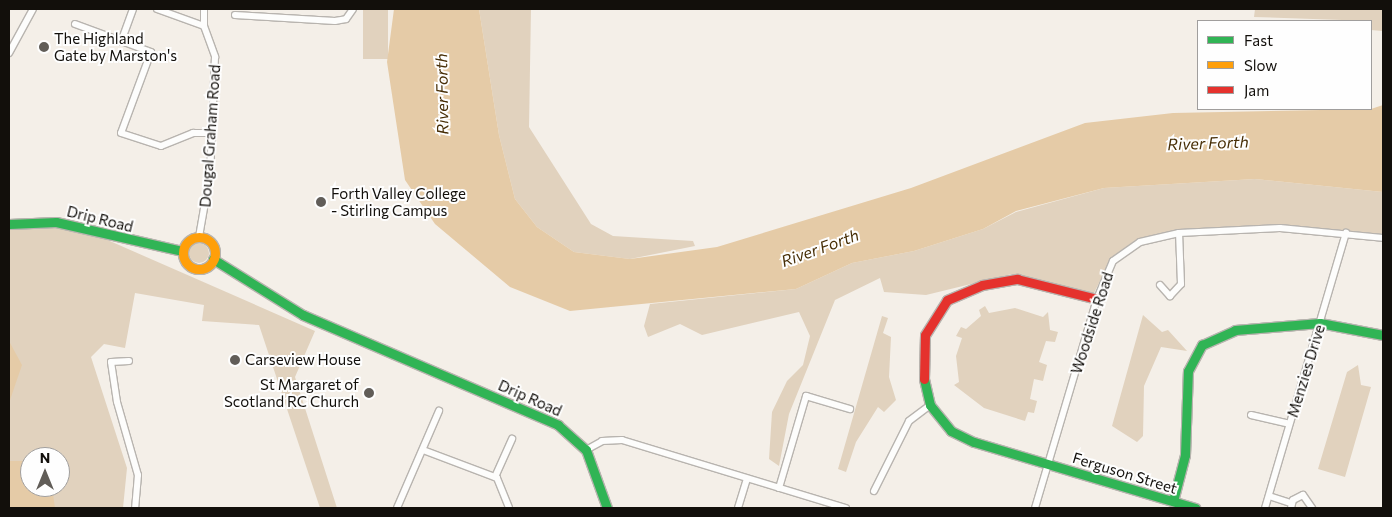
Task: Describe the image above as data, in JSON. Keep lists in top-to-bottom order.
{
  "streets": {
    "street": [
      "Dougal Graham Road",
      "Drip Road",
      "Woodside Road",
      "Menzies Drive",
      "Ferguson Street"
    ]
  },
  "crossings": [
    ["Dougal Graham Road", "Drip Road"],
    ["Woodside Road", "Menzies Drive"],
    ["Woodside Road", "Ferguson Street"]
  ],
  "water": ["River Forth"],
  "places": [
    "The Highland Gate by Marston's",
    "Forth Valley College - Stirling Campus",
    "Carseview House",
    "St Margaret of Scotland RC Church"
  ],
  "legend": ["Fast", "Slow", "Jam"],
  "north": "top"
}
